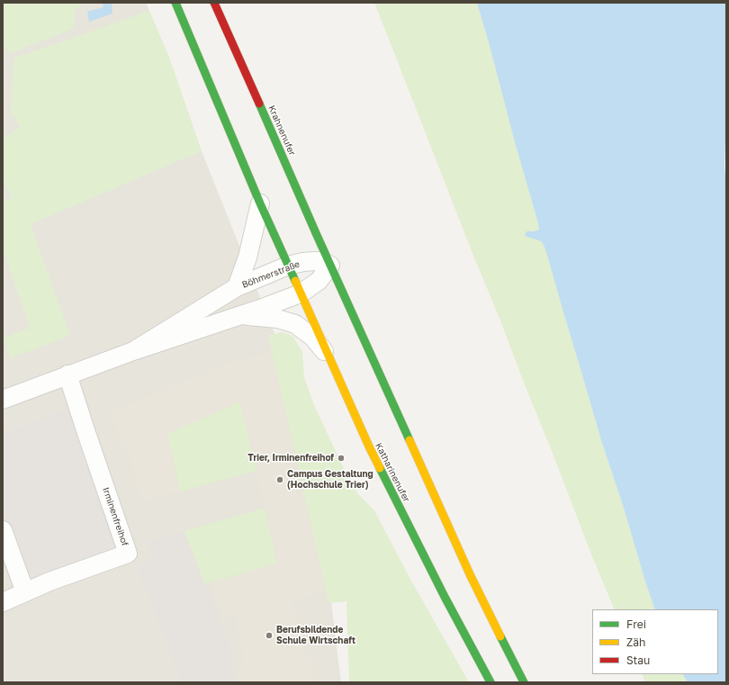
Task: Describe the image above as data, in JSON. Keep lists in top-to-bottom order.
{
  "streets": {
    "main road": ["Krahnenufer", "Katharinenufer"],
    "street": ["Böhmerstraße", "Irminenfreihof"]
  },
  "crossings": [
    ["Krahnenufer", "Böhmerstraße"],
    ["Böhmerstraße", "Katharinenufer"],
    ["Böhmerstraße", "Irminenfreihof"]
  ],
  "places": ["Trier, Irminenfreihof", "Campus Gestaltung (Hochschule Trier)", "Berufsbildende Schule Wirtschaft"],
  "legend": ["Frei", "Zäh", "Stau"]
}
